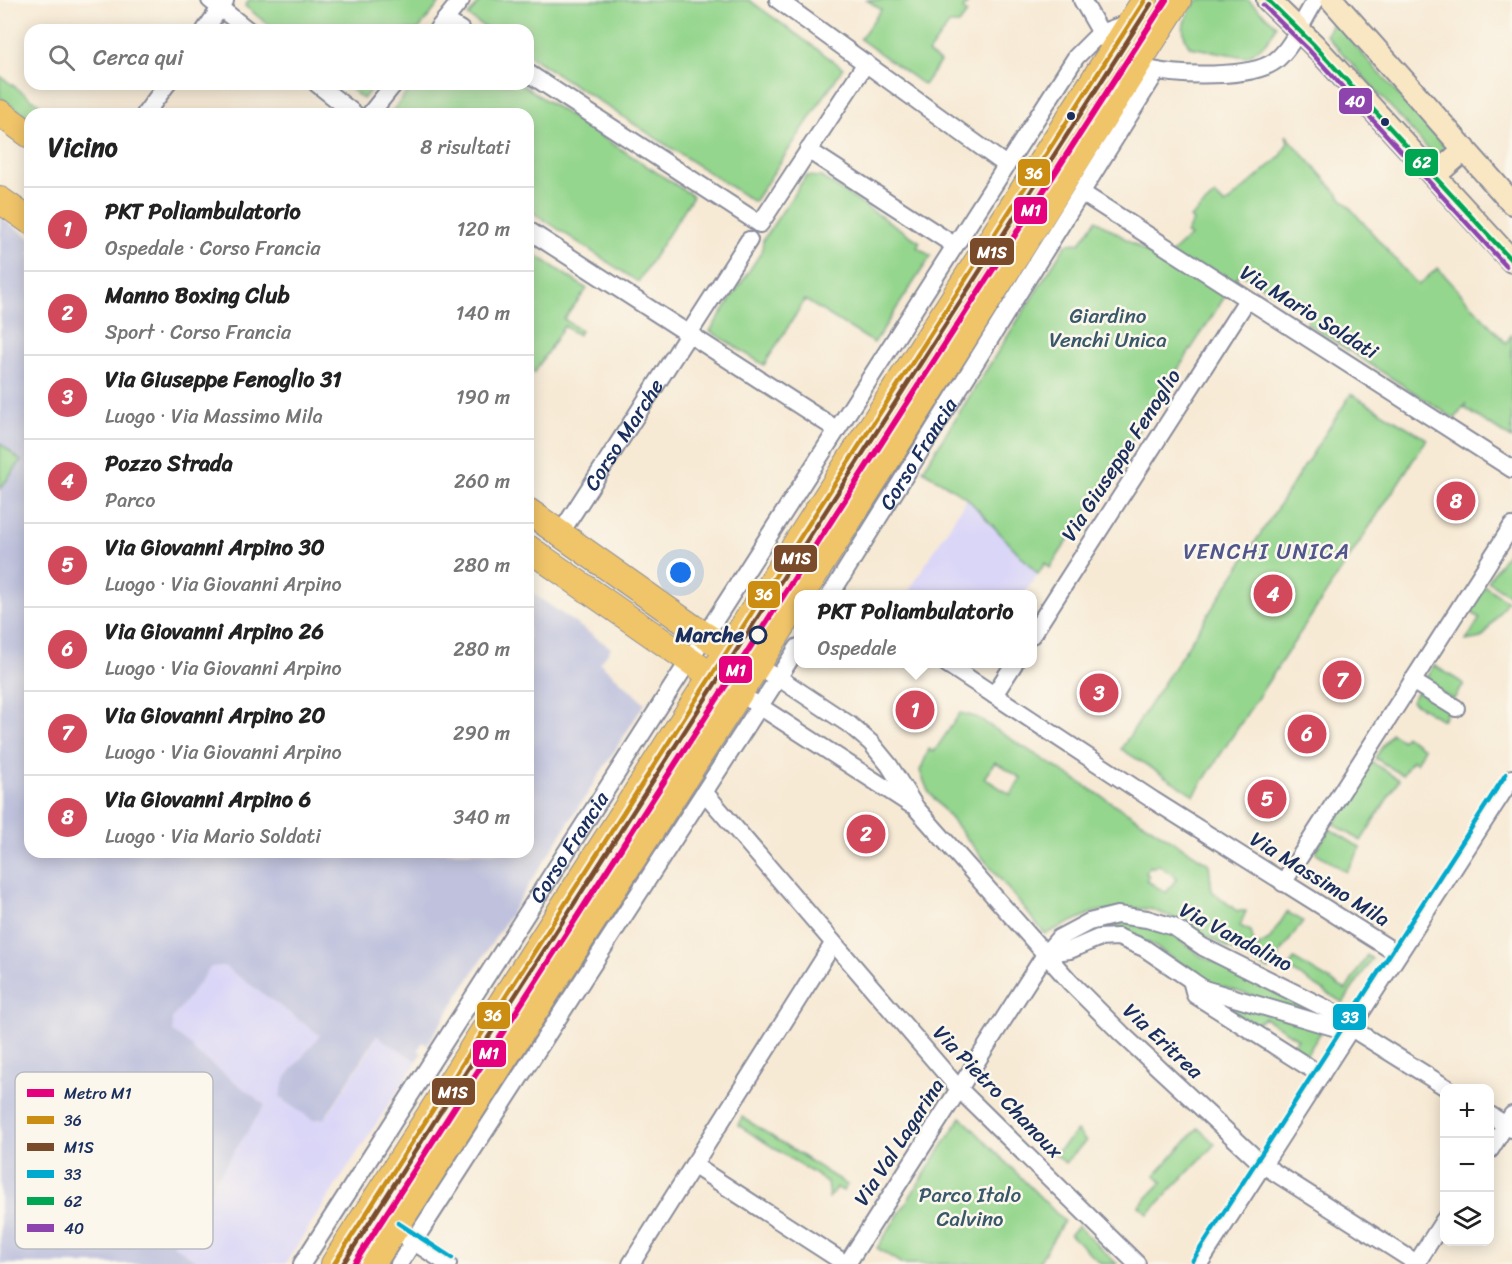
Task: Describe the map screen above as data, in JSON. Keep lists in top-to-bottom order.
{
  "streets": {
    "main road": ["Corso Francia"],
    "street": [
      "Via Mario Soldati",
      "Corso Marche",
      "Via Giuseppe Fenoglio",
      "Via Massimo Mila",
      "Via Vandalino",
      "Via Eritrea",
      "Via Pietro Chanoux",
      "Via Val Lagarina"
    ]
  },
  "crossings": [
    ["Via Mario Soldati", "Corso Francia"],
    ["Via Mario Soldati", "Via Giuseppe Fenoglio"],
    ["Via Vandalino", "Via Eritrea"],
    ["Via Vandalino", "Via Val Lagarina"],
    ["Via Eritrea", "Via Val Lagarina"],
    ["Via Pietro Chanoux", "Via Val Lagarina"]
  ],
  "districts": ["VENCHI UNICA"],
  "parks": ["Giardino Venchi Unica", "Parco Italo Calvino"],
  "places": ["Marche"],
  "lines": [
    "metro line M1",
    "transit line 36",
    "transit line 62",
    "transit line M1S",
    "transit line 40",
    "transit line 33"
  ],
  "legend": [
    "Metro M1",
    "36",
    "M1S",
    "33",
    "62",
    "40"
  ],
  "page": {
    "search": "Cerca qui",
    "heading": ["Vicino", "8 risultati"],
    "list": [
      {
        "mark": "1",
        "name": "PKT Poliambulatorio",
        "note": "Ospedale · Corso Francia",
        "value": "120 m"
      },
      {
        "mark": "2",
        "name": "Manno Boxing Club",
        "note": "Sport · Corso Francia",
        "value": "140 m"
      },
      {
        "mark": "3",
        "name": "Via Giuseppe Fenoglio 31",
        "note": "Luogo · Via Massimo Mila",
        "value": "190 m"
      },
      {
        "mark": "4",
        "name": "Pozzo Strada",
        "note": "Parco",
        "value": "260 m"
      },
      {
        "mark": "5",
        "name": "Via Giovanni Arpino 30",
        "note": "Luogo · Via Giovanni Arpino",
        "value": "280 m"
      },
      {
        "mark": "6",
        "name": "Via Giovanni Arpino 26",
        "note": "Luogo · Via Giovanni Arpino",
        "value": "280 m"
      },
      {
        "mark": "7",
        "name": "Via Giovanni Arpino 20",
        "note": "Luogo · Via Giovanni Arpino",
        "value": "290 m"
      },
      {
        "mark": "8",
        "name": "Via Giovanni Arpino 6",
        "note": "Luogo · Via Mario Soldati",
        "value": "340 m"
      }
    ],
    "pins": [
      "8",
      "4",
      "7",
      "3",
      "1",
      "6",
      "5",
      "2"
    ],
    "popup": ["PKT Poliambulatorio", "Ospedale"],
    "map_buttons": ["+", "−"]
  }
}
